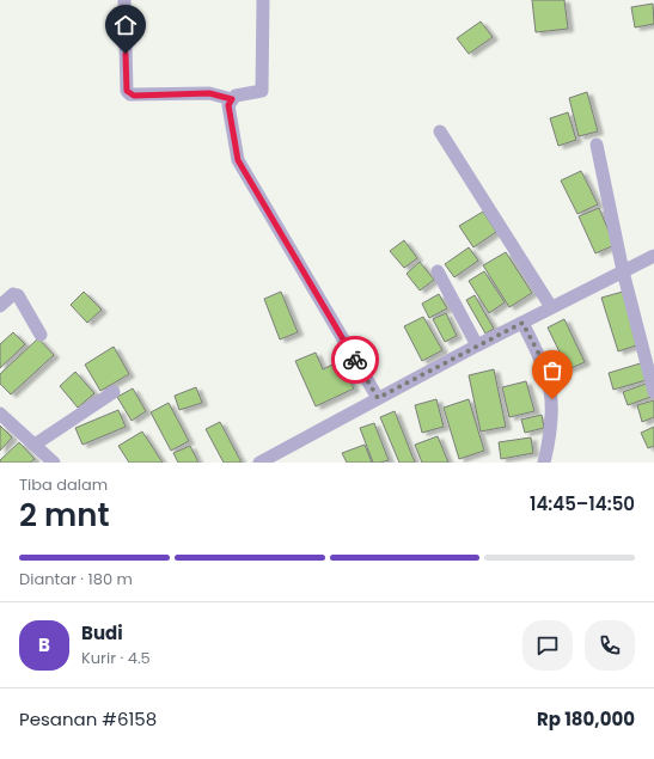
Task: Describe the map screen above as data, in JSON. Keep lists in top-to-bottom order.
{
  "page": {
    "heading": ["2 mnt", "Tiba dalam", "14:45–14:50"],
    "panel": [
      "Budi",
      "Kurir · 4.5",
      "Pesanan #6158",
      "Rp 180,000"
    ],
    "bar": "Diantar · 180 m",
    "round": "B"
  }
}
